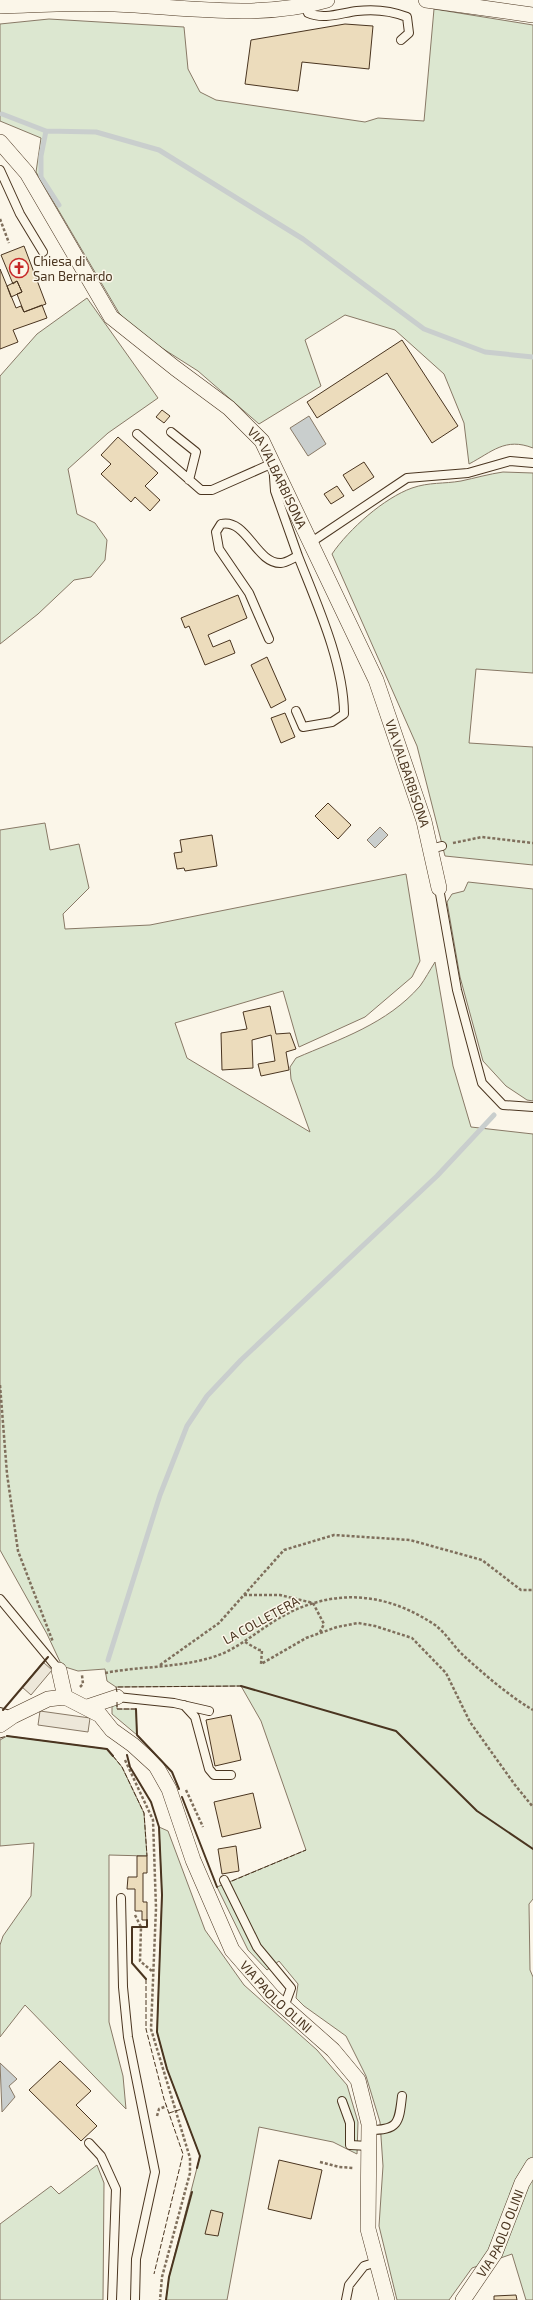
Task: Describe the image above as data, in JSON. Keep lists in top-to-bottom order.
{
  "streets": {
    "street": ["VIA VALBARBISONA", "VIA PAOLO OLINI"],
    "path": ["LA COLLETERA"]
  },
  "places": {
    "church": ["Chiesa di San Bernardo"]
  }
}
